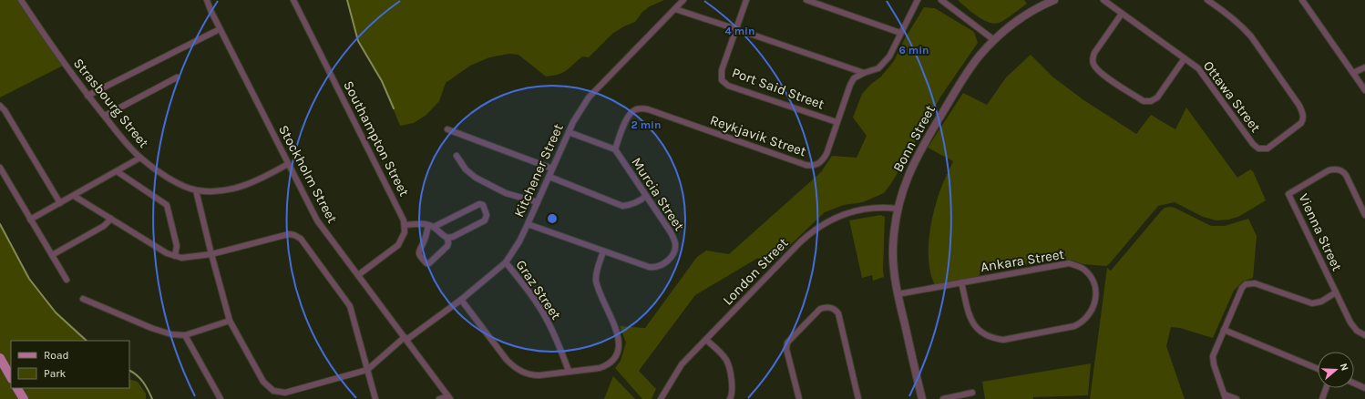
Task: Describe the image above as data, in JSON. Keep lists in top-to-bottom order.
{
  "streets": {
    "street": [
      "Port Said Street",
      "Ottawa Street",
      "Strasbourg Street",
      "Reykjavik Street",
      "Southampton Street",
      "Bonn Street",
      "Kitchener Street",
      "Stockholm Street",
      "Murcia Street",
      "Vienna Street",
      "Ankara Street",
      "London Street",
      "Graz Street"
    ]
  },
  "crossings": [
    ["Port Said Street", "Reykjavik Street"],
    ["Strasbourg Street", "Stockholm Street"],
    ["Reykjavik Street", "Murcia Street"],
    ["Bonn Street", "Ankara Street"],
    ["Bonn Street", "London Street"],
    ["Kitchener Street", "Stockholm Street"],
    ["Kitchener Street", "Murcia Street"],
    ["Kitchener Street", "Graz Street"]
  ],
  "legend": ["Road", "Park"],
  "north": "right",
  "rings": ["4 min", "6 min", "2 min"]
}
